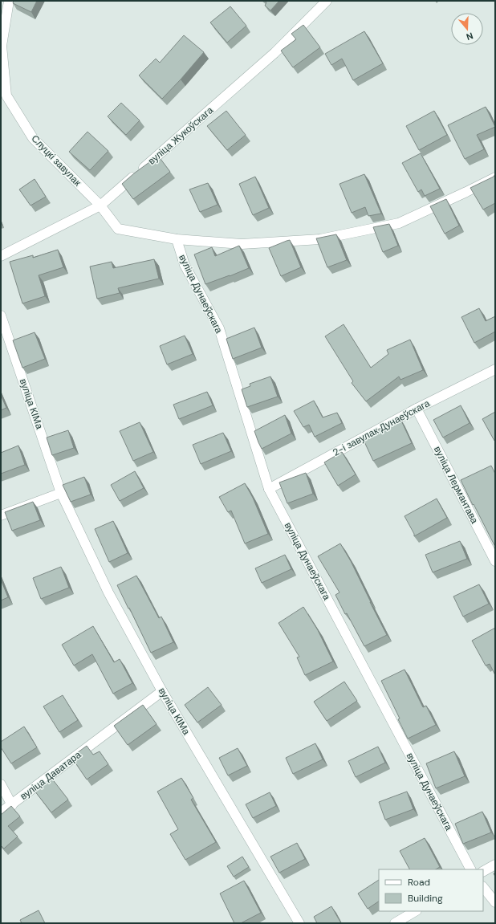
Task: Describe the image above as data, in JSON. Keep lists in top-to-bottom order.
{
  "streets": {
    "street": [
      "вуліца Жукоўскага",
      "Слуцкі завулак",
      "вуліца Дунаеўскага",
      "вуліца КІМа",
      "2-і завулак Дунаеўскага",
      "вуліца Лермантава",
      "вуліца Даватара"
    ]
  },
  "crossings": [
    ["вуліца Жукоўскага", "Слуцкі завулак"],
    ["Слуцкі завулак", "вуліца Дунаеўскага"],
    ["вуліца Дунаеўскага", "2-і завулак Дунаеўскага"],
    ["вуліца КІМа", "вуліца Даватара"],
    ["2-і завулак Дунаеўскага", "вуліца Лермантава"]
  ],
  "legend": ["Road", "Building"],
  "north": "bottom"
}
